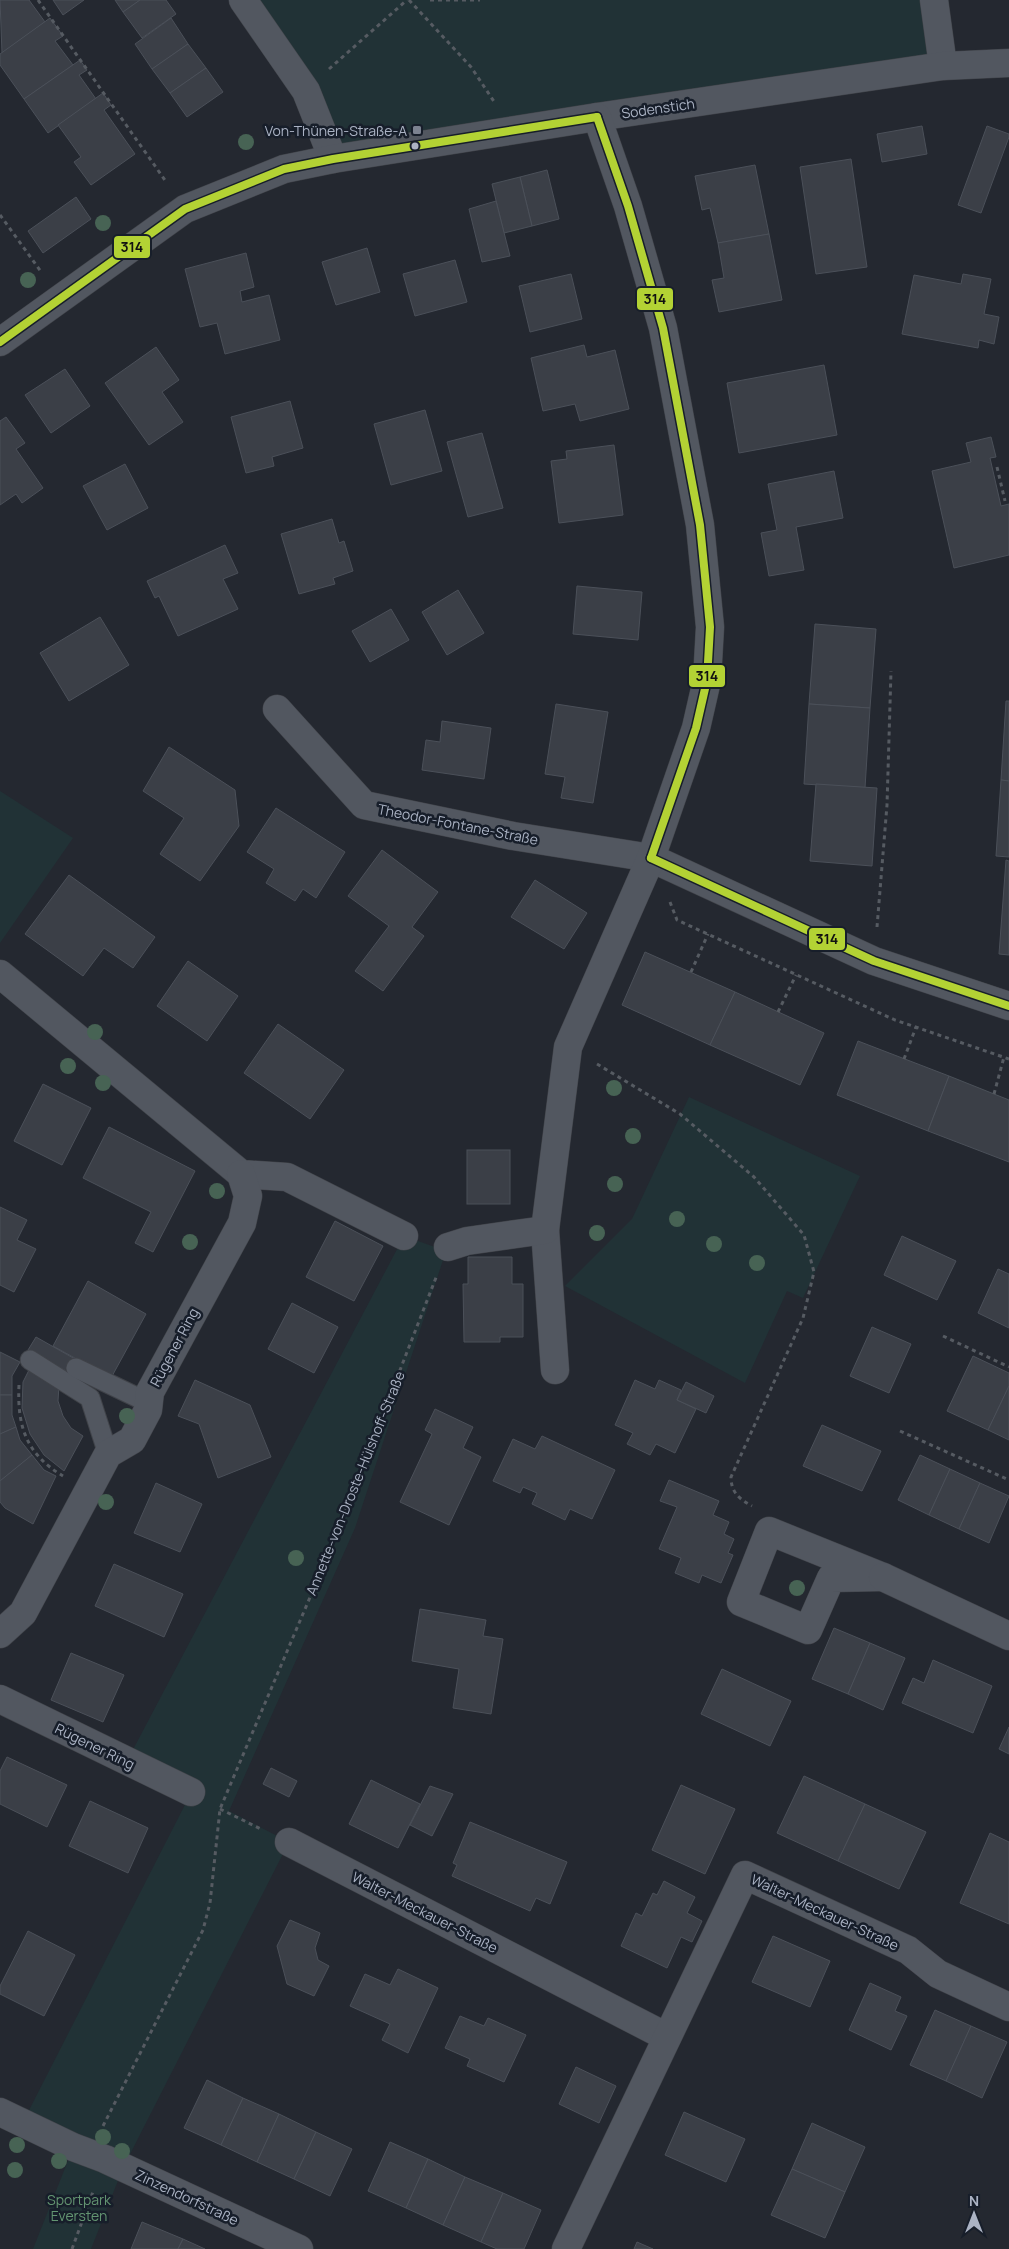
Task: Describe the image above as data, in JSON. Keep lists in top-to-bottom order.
{
  "streets": {
    "street": [
      "Sodenstich",
      "Theodor-Fontane-Straße",
      "Rügener Ring",
      "Walter-Meckauer-Straße",
      "Zinzendorfstraße"
    ],
    "path": ["Annette-von-Droste-Hülshoff-Straße"]
  },
  "crossings": [
    ["Annette-von-Droste-Hülshoff-Straße", "Zinzendorfstraße"]
  ],
  "parks": ["Sportpark Eversten"],
  "places": {
    "transit": ["Von-Thünen-Straße-A"]
  },
  "lines": ["transit line 314"],
  "north": "top"
}
